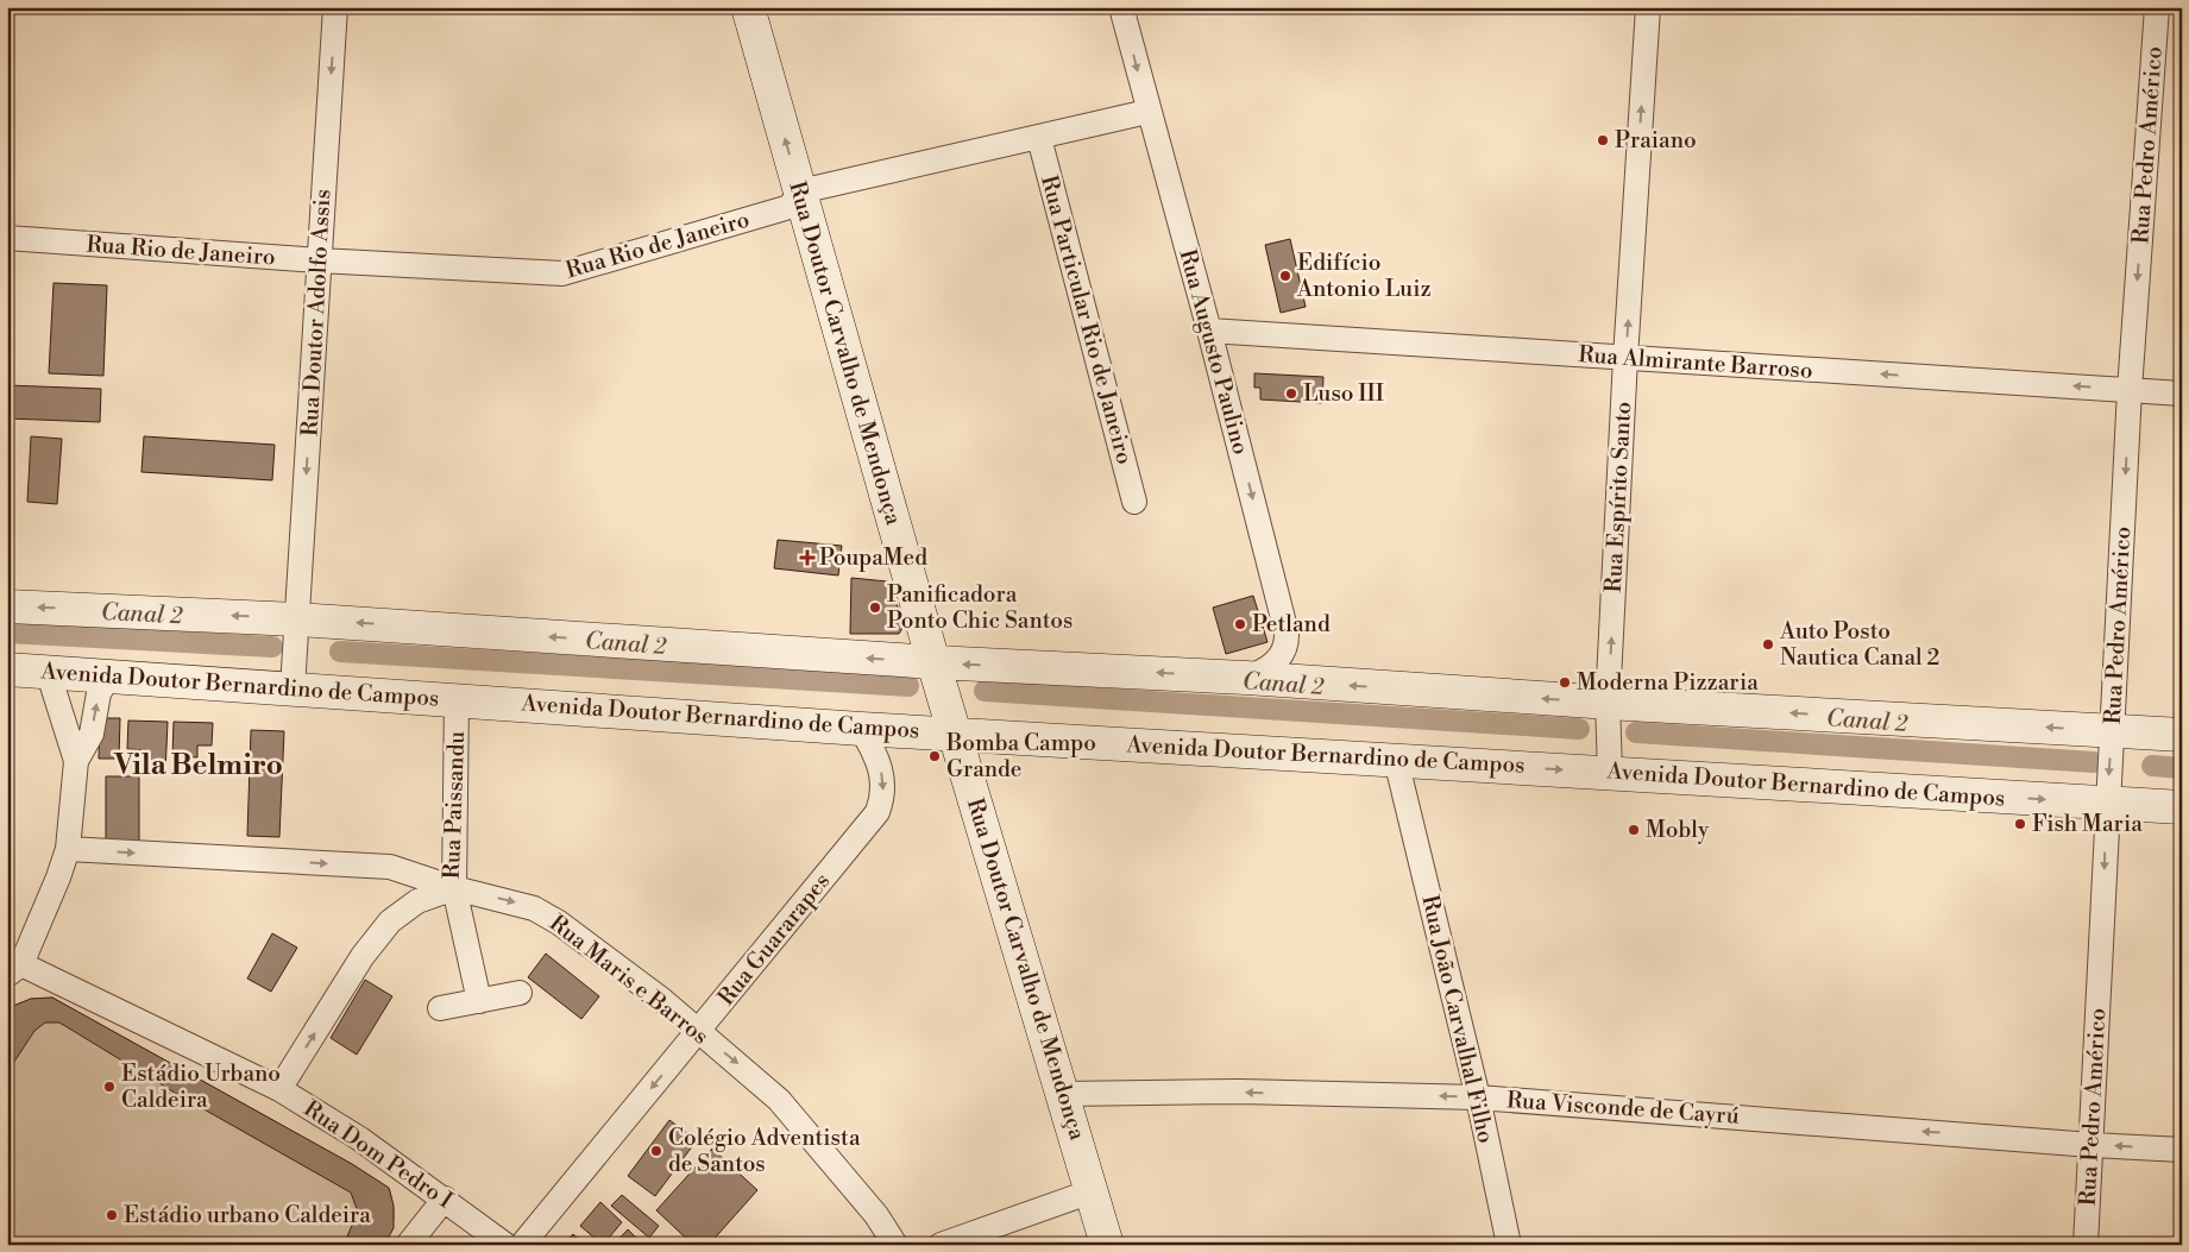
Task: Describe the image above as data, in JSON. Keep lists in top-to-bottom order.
{
  "streets": {
    "main road": ["Rua Doutor Carvalho de Mendonça", "Avenida Doutor Bernardino de Campos"],
    "street": [
      "Rua Pedro Américo",
      "Rua Rio de Janeiro",
      "Rua Doutor Adolfo Assis",
      "Rua Particular Rio de Janeiro",
      "Rua Augusto Paulino",
      "Rua Almirante Barroso",
      "Rua Espírito Santo",
      "Rua Paissandu",
      "Rua Guararapes",
      "Rua Maris e Barros",
      "Rua João Carvalhal Filho",
      "Rua Visconde de Cayrú",
      "Rua Dom Pedro I"
    ]
  },
  "crossings": [
    ["Rua Pedro Américo", "Rua Almirante Barroso"],
    ["Rua Pedro Américo", "Avenida Doutor Bernardino de Campos"],
    ["Rua Pedro Américo", "Rua Visconde de Cayrú"],
    ["Rua Rio de Janeiro", "Rua Doutor Adolfo Assis"],
    ["Rua Rio de Janeiro", "Rua Particular Rio de Janeiro"],
    ["Rua Rio de Janeiro", "Rua Augusto Paulino"],
    ["Rua Rio de Janeiro", "Rua Doutor Carvalho de Mendonça"],
    ["Rua Doutor Adolfo Assis", "Avenida Doutor Bernardino de Campos"],
    ["Rua Augusto Paulino", "Rua Almirante Barroso"],
    ["Rua Doutor Carvalho de Mendonça", "Avenida Doutor Bernardino de Campos"],
    ["Rua Doutor Carvalho de Mendonça", "Rua Visconde de Cayrú"],
    ["Rua Almirante Barroso", "Rua Espírito Santo"],
    ["Rua Espírito Santo", "Avenida Doutor Bernardino de Campos"],
    ["Avenida Doutor Bernardino de Campos", "Rua Paissandu"],
    ["Avenida Doutor Bernardino de Campos", "Rua Guararapes"],
    ["Avenida Doutor Bernardino de Campos", "Rua João Carvalhal Filho"],
    ["Rua Paissandu", "Rua Maris e Barros"],
    ["Rua Paissandu", "Rua Dom Pedro I"],
    ["Rua Guararapes", "Rua Maris e Barros"],
    ["Rua João Carvalhal Filho", "Rua Visconde de Cayrú"]
  ],
  "one_way": [
    "Rua Pedro Américo",
    "Rua Doutor Adolfo Assis",
    "Rua Augusto Paulino",
    "Rua Almirante Barroso",
    "Rua Espírito Santo",
    "Rua Paissandu",
    "Rua Guararapes",
    "Rua Maris e Barros",
    "Rua Visconde de Cayrú"
  ],
  "districts": ["Vila Belmiro"],
  "water": ["Canal 2"],
  "places": {
    "other": [
      "Praiano",
      "Edifício Antonio Luiz",
      "Luso III",
      "Panificadora Ponto Chic Santos",
      "Petland",
      "Auto Posto Nautica Canal 2",
      "Moderna Pizzaria",
      "Bomba Campo Grande",
      "Fish Maria",
      "Mobly",
      "Estádio Urbano Caldeira",
      "Colégio Adventista de Santos",
      "Estádio urbano Caldeira"
    ],
    "health": ["PoupaMed"]
  }
}
